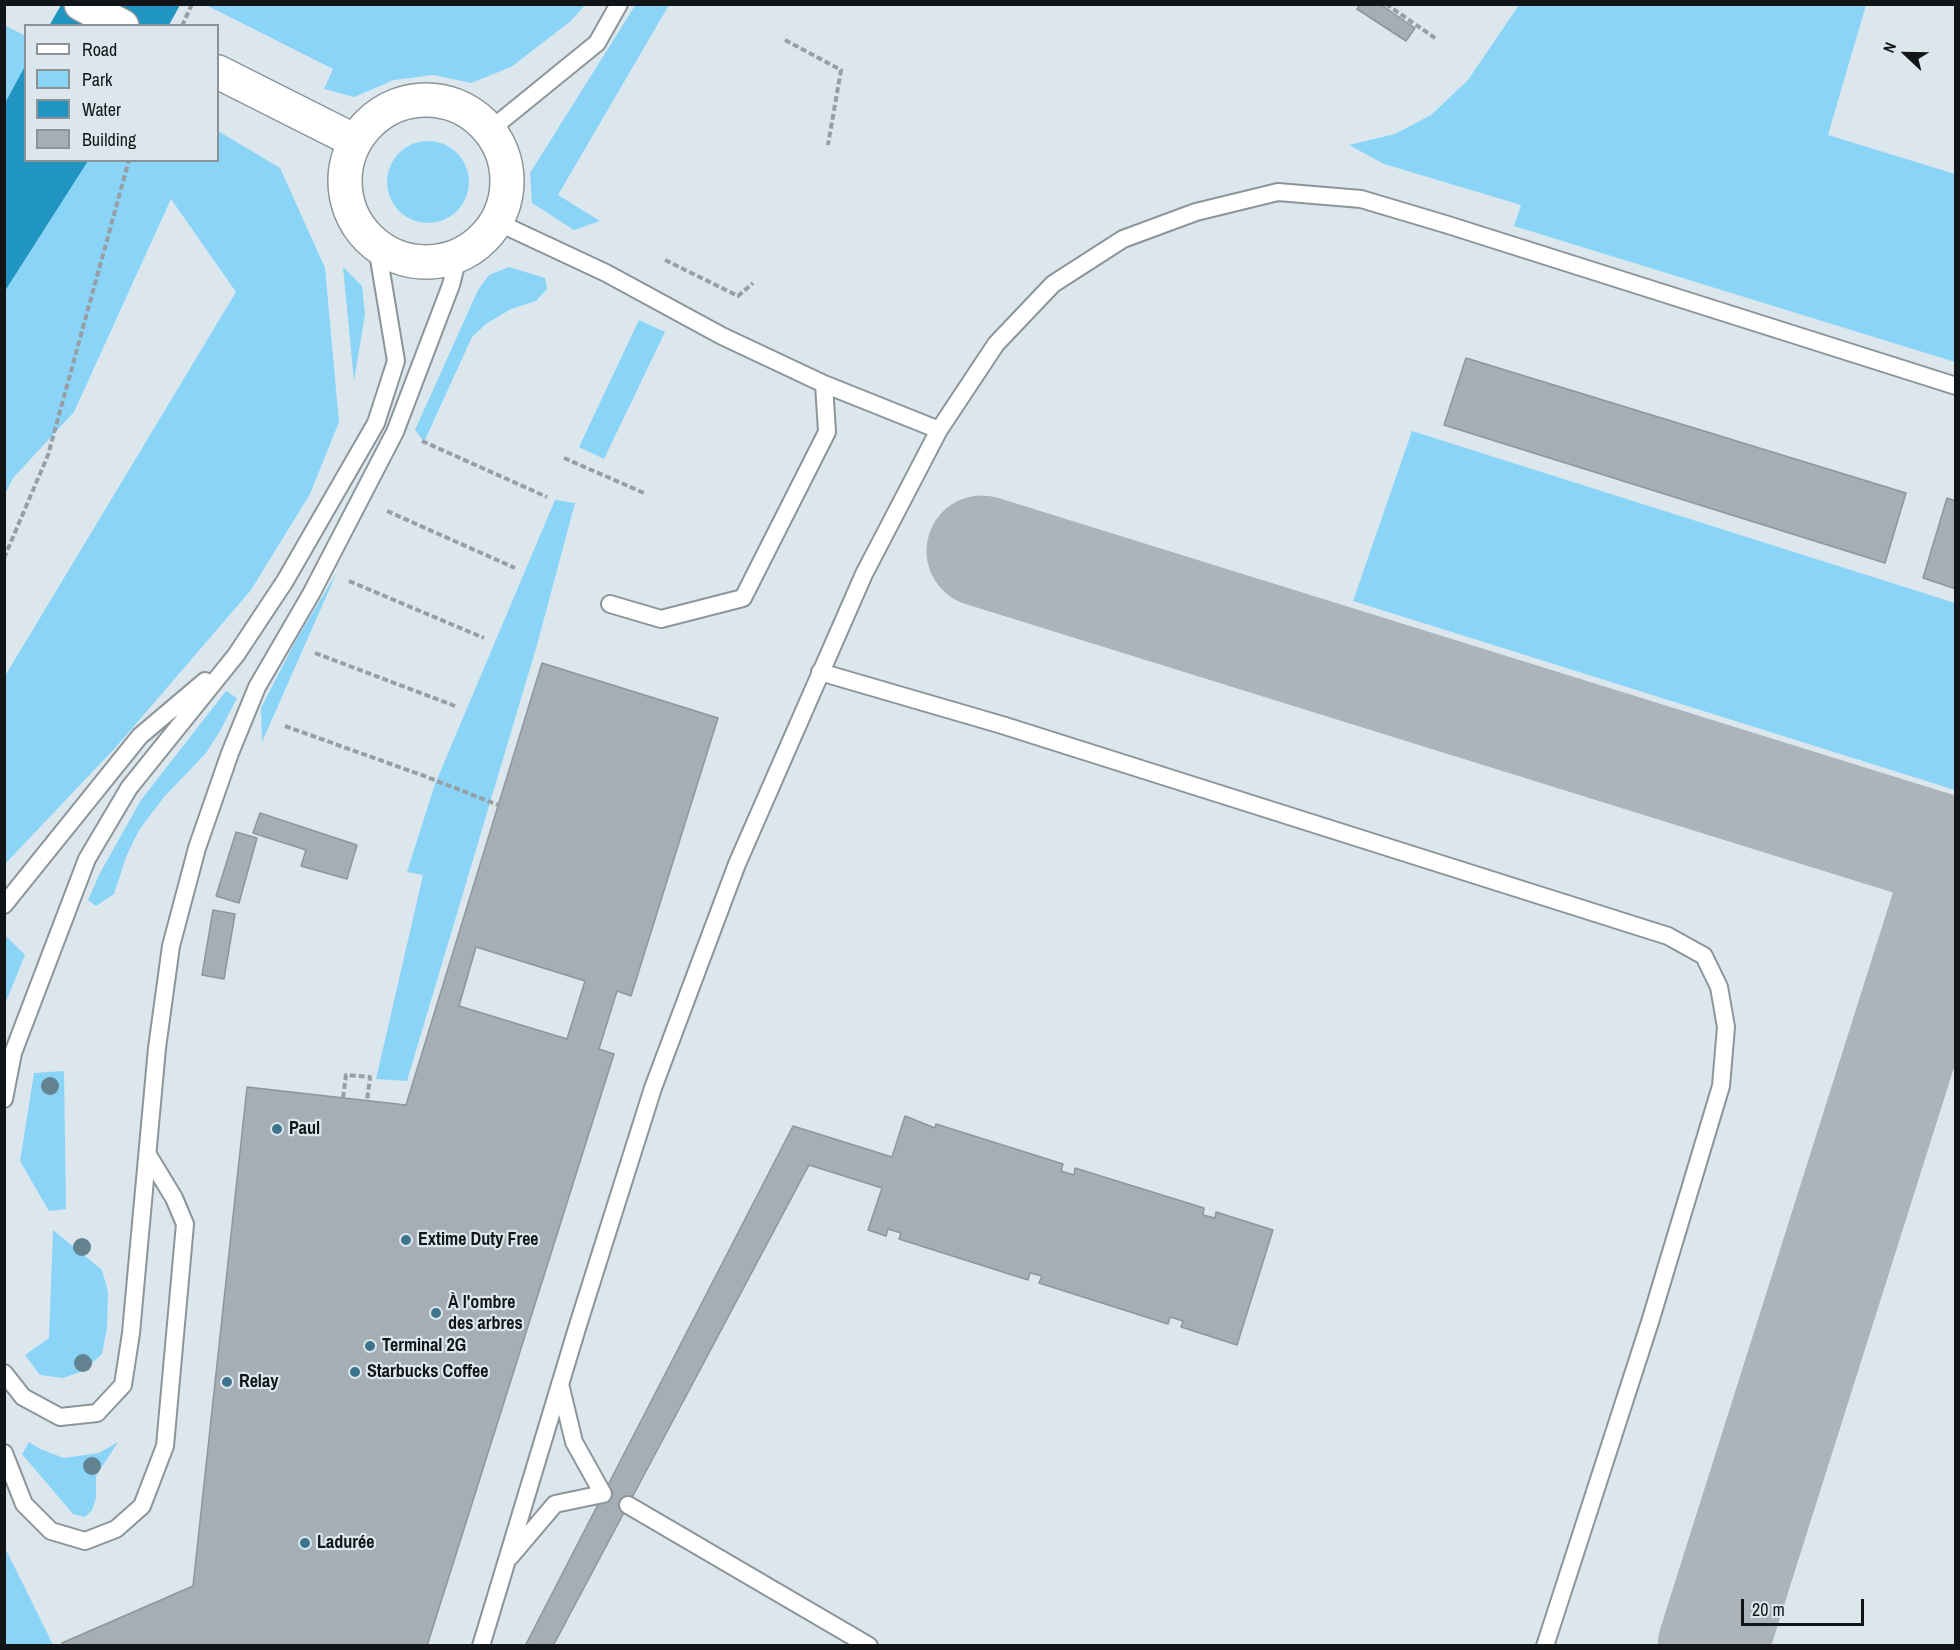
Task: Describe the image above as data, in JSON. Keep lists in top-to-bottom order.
{
  "places": [
    "Paul",
    "Extime Duty Free",
    "À l'ombre des arbres",
    "Terminal 2G",
    "Starbucks Coffee",
    "Relay",
    "Ladurée"
  ],
  "legend": [
    "Road",
    "Park",
    "Water",
    "Building"
  ],
  "scale_bar": "20 m",
  "north": "left"
}
